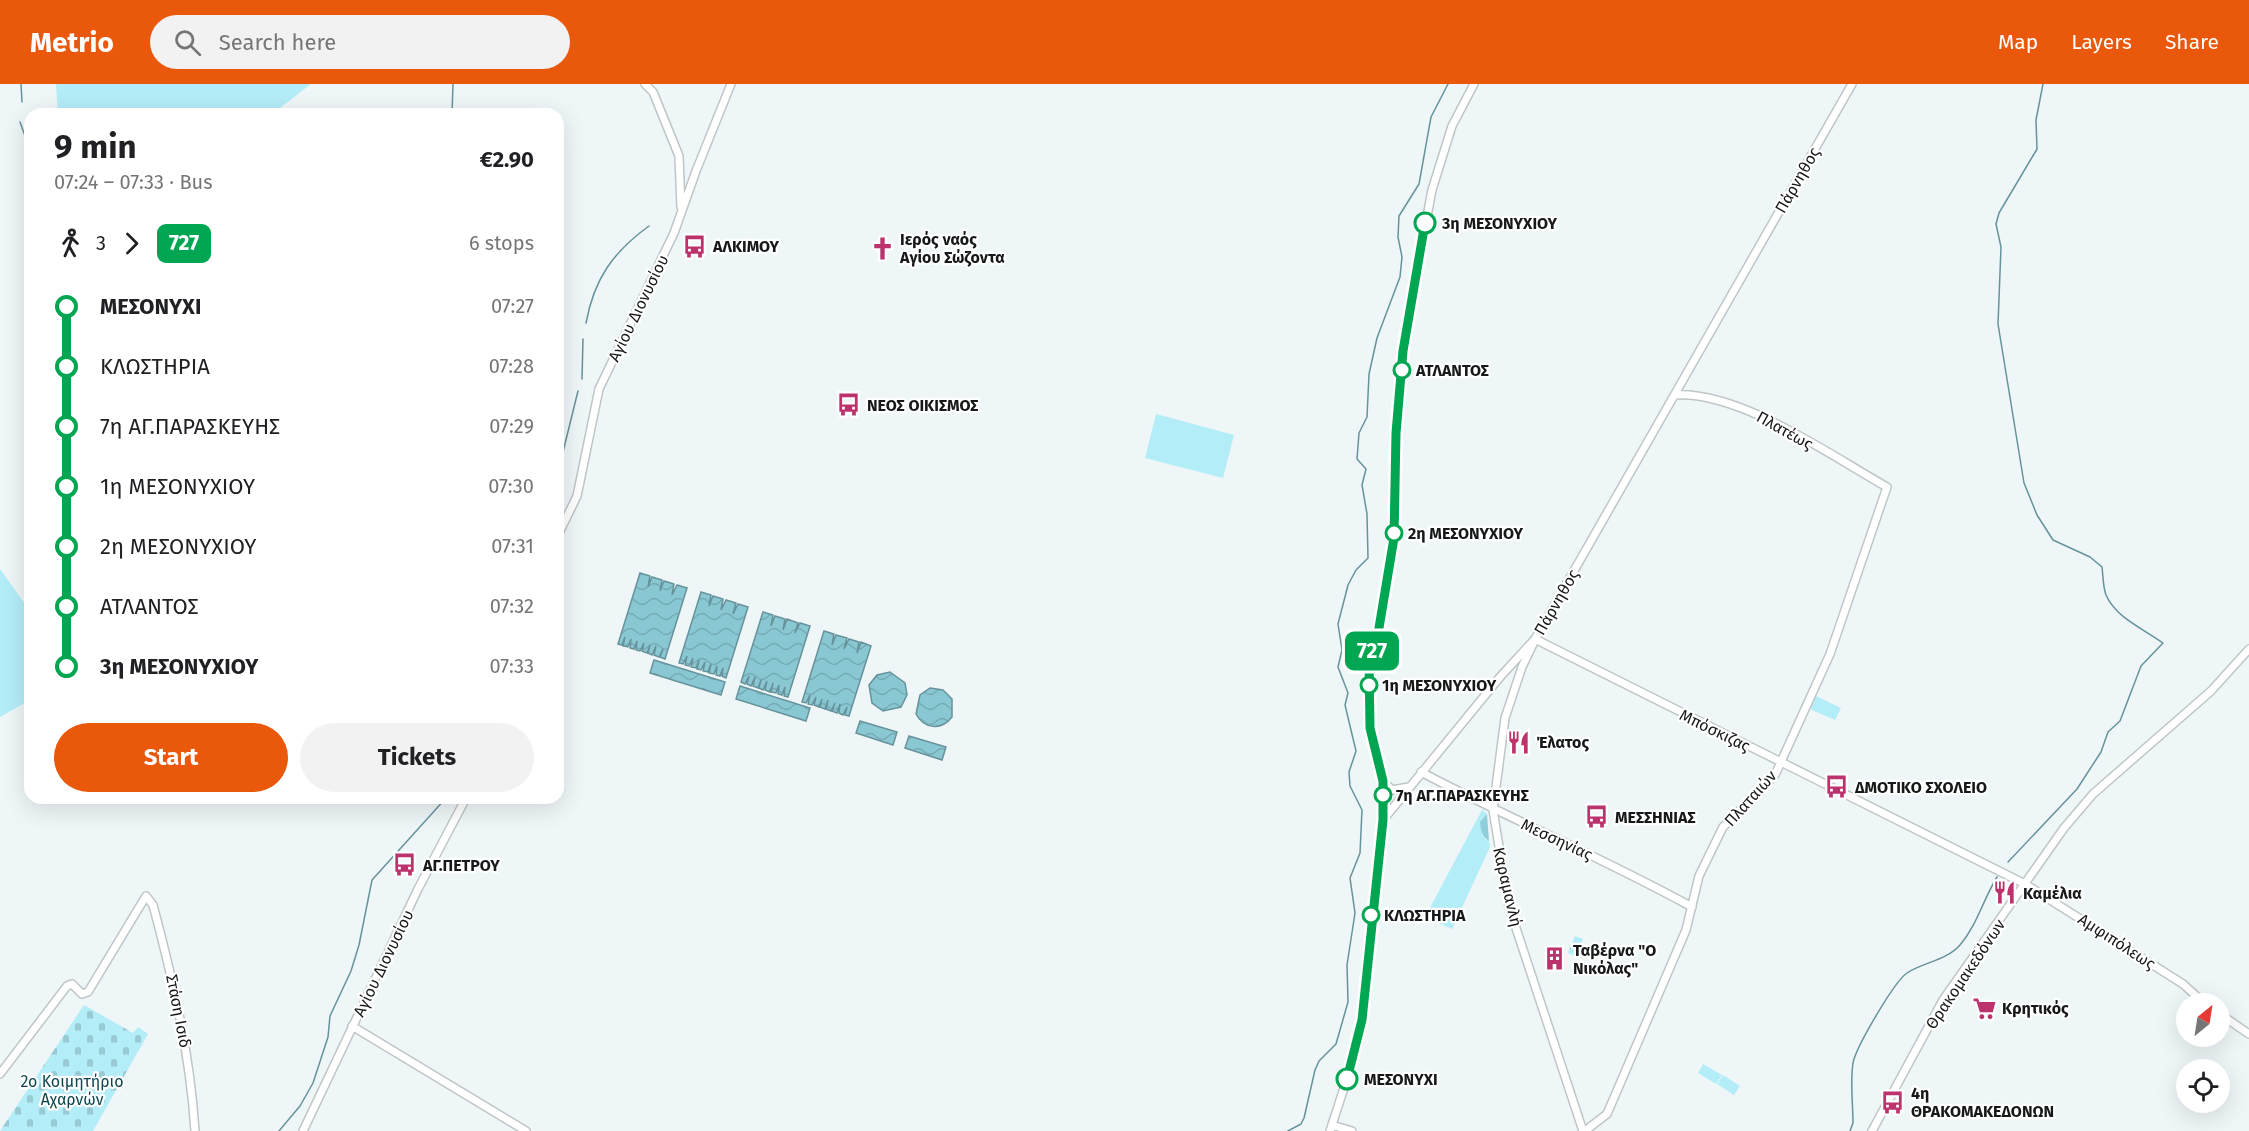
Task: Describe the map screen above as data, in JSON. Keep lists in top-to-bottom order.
{
  "streets": {
    "street": [
      "Πάρνηθος",
      "Αγίου Διονυσίου",
      "Πλατέως",
      "Μπόσκιζας",
      "Πλαταιών",
      "Μεσσηνίας",
      "Καραμανλή",
      "Αμφιπόλεως",
      "Θρακομακεδόνων",
      "Στάση Ισιδ"
    ]
  },
  "crossings": [
    ["Πάρνηθος", "Πλατέως"],
    ["Πάρνηθος", "Μπόσκιζας"],
    ["Πάρνηθος", "Μεσσηνίας"],
    ["Πάρνηθος", "Καραμανλή"],
    ["Πλατέως", "Πλαταιών"],
    ["Μπόσκιζας", "Πλαταιών"],
    ["Μπόσκιζας", "Καραμανλή"],
    ["Μπόσκιζας", "Αμφιπόλεως"],
    ["Μπόσκιζας", "Θρακομακεδόνων"],
    ["Πλαταιών", "Μεσσηνίας"],
    ["Πλαταιών", "Καραμανλή"],
    ["Μεσσηνίας", "Καραμανλή"],
    ["Αμφιπόλεως", "Θρακομακεδόνων"]
  ],
  "parks": ["2ο Κοιμητήριο Αχαρνών"],
  "places": {
    "other": [
      "3η ΜΕΣΟΝΥΧΙΟΥ",
      "ΑΤΛΑΝΤΟΣ",
      "2η ΜΕΣΟΝΥΧΙΟΥ",
      "1η ΜΕΣΟΝΥΧΙΟΥ",
      "7η ΑΓ.ΠΑΡΑΣΚΕΥΗΣ",
      "ΚΛΩΣΤΗΡΙΑ",
      "ΜΕΣΟΝΥΧΙ"
    ],
    "bus stop": [
      "ΑΛΚΙΜΟΥ",
      "ΝΕΟΣ ΟΙΚΙΣΜΟΣ",
      "ΔΜΟΤΙΚΟ ΣΧΟΛΕΙΟ",
      "ΜΕΣΣΗΝΙΑΣ",
      "ΑΓ.ΠΕΤΡΟΥ",
      "4η ΘΡΑΚΟΜΑΚΕΔΟΝΩΝ"
    ],
    "church": ["Ιερός ναός Αγίου Σώζοντα"],
    "restaurant": ["Έλατος", "Καμέλια"],
    "building": ["Ταβέρνα \"Ο Νικόλας\""],
    "supermarket": ["Κρητικός"]
  },
  "lines": ["bus line 727"],
  "north": "top right",
  "page": {
    "header": "Metrio",
    "search": "Search here",
    "nav": ["Map", "Layers", "Share"],
    "on_map": "727",
    "heading": ["9 min", "07:24 – 07:33 · Bus", "€2.90"],
    "legs": ["3", "727", "6 stops"],
    "list": [
      {
        "name": "ΜΕΣΟΝΥΧΙ",
        "value": "07:27"
      },
      {
        "name": "ΚΛΩΣΤΗΡΙΑ",
        "value": "07:28"
      },
      {
        "name": "7η ΑΓ.ΠΑΡΑΣΚΕΥΗΣ",
        "value": "07:29"
      },
      {
        "name": "1η ΜΕΣΟΝΥΧΙΟΥ",
        "value": "07:30"
      },
      {
        "name": "2η ΜΕΣΟΝΥΧΙΟΥ",
        "value": "07:31"
      },
      {
        "name": "ΑΤΛΑΝΤΟΣ",
        "value": "07:32"
      },
      {
        "name": "3η ΜΕΣΟΝΥΧΙΟΥ",
        "value": "07:33"
      }
    ],
    "buttons": ["Start", "Tickets"]
  }
}
